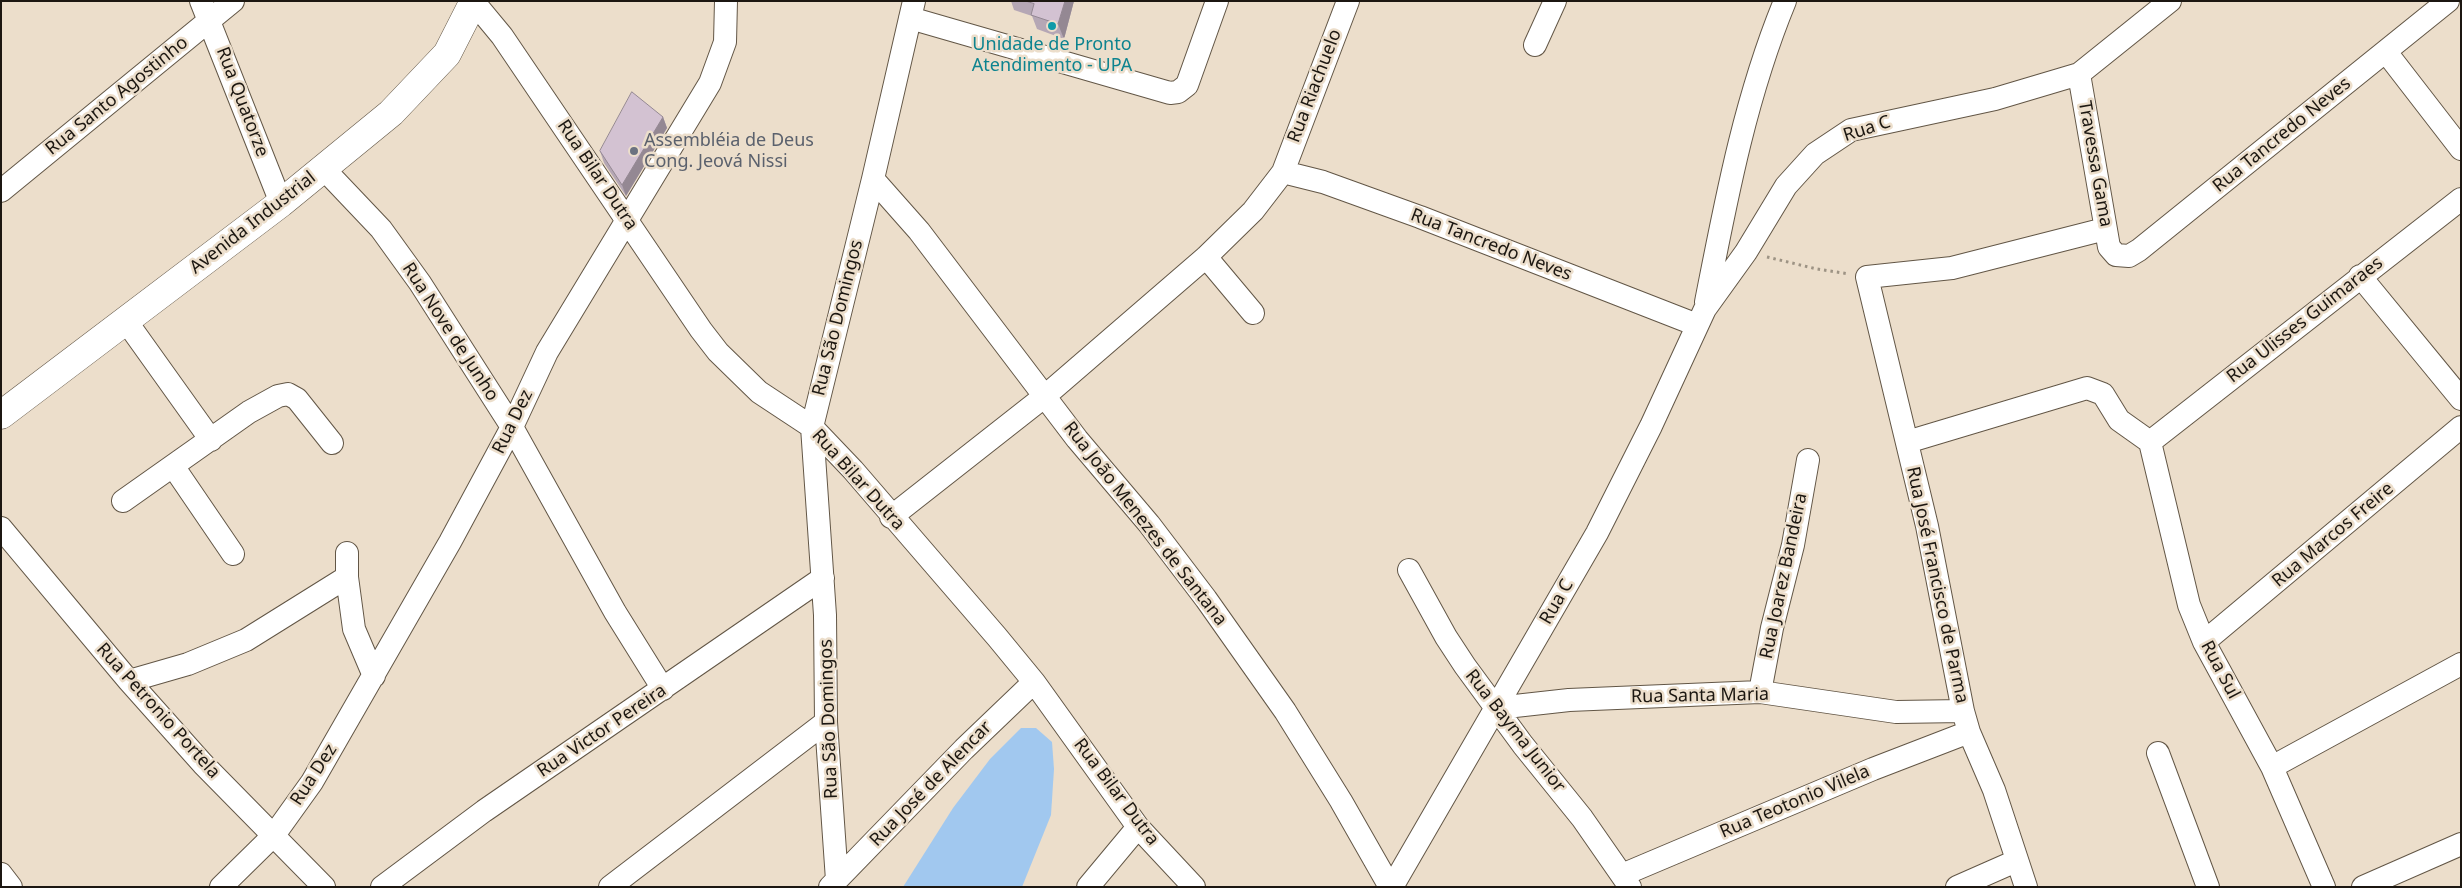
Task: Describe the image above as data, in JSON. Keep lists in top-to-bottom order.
{
  "streets": {
    "street": [
      "Rua Riachuelo",
      "Rua Santo Agostinho",
      "Rua Quatorze",
      "Rua C",
      "Rua Tancredo Neves",
      "Travessa Gama",
      "Rua Bilar Dutra",
      "Avenida Industrial",
      "Rua São Domingos",
      "Rua Ulisses Guimaraes",
      "Rua Nove de Junho",
      "Rua Dez",
      "Rua João Menezes de Santana",
      "Rua Marcos Freire",
      "Rua Joarez Bandeira",
      "Rua José Francisco de Parma",
      "Rua Sul",
      "Rua Santa Maria",
      "Rua Petronio Portela",
      "Rua Victor Pereira",
      "Rua Bayma Junior",
      "Rua José de Alencar",
      "Rua Teotonio Vilela"
    ]
  },
  "crossings": [
    ["Rua Riachuelo", "Rua Tancredo Neves"],
    ["Rua Riachuelo", "Rua Bilar Dutra"],
    ["Rua Riachuelo", "Rua João Menezes de Santana"],
    ["Rua Santo Agostinho", "Rua Quatorze"],
    ["Rua Quatorze", "Avenida Industrial"],
    ["Rua C", "Rua Tancredo Neves"],
    ["Rua C", "Travessa Gama"],
    ["Rua C", "Rua João Menezes de Santana"],
    ["Rua C", "Rua Santa Maria"],
    ["Rua C", "Rua Bayma Junior"],
    ["Rua Tancredo Neves", "Travessa Gama"],
    ["Rua Bilar Dutra", "Avenida Industrial"],
    ["Rua Bilar Dutra", "Rua São Domingos"],
    ["Rua Bilar Dutra", "Rua Dez"],
    ["Rua Bilar Dutra", "Rua José de Alencar"],
    ["Avenida Industrial", "Rua Nove de Junho"],
    ["Rua São Domingos", "Rua João Menezes de Santana"],
    ["Rua São Domingos", "Rua Victor Pereira"],
    ["Rua São Domingos", "Rua José de Alencar"],
    ["Rua Ulisses Guimaraes", "Rua Sul"],
    ["Rua Nove de Junho", "Rua Dez"],
    ["Rua Nove de Junho", "Rua Victor Pereira"],
    ["Rua Dez", "Rua Petronio Portela"],
    ["Rua Marcos Freire", "Rua Sul"],
    ["Rua Joarez Bandeira", "Rua Santa Maria"],
    ["Rua José Francisco de Parma", "Rua Santa Maria"],
    ["Rua José Francisco de Parma", "Rua Teotonio Vilela"],
    ["Rua Santa Maria", "Rua Bayma Junior"],
    ["Rua Bayma Junior", "Rua Teotonio Vilela"]
  ],
  "places": ["Unidade de Pronto Atendimento - UPA", "Assembléia de Deus Cong. Jeová Nissi"]
}
